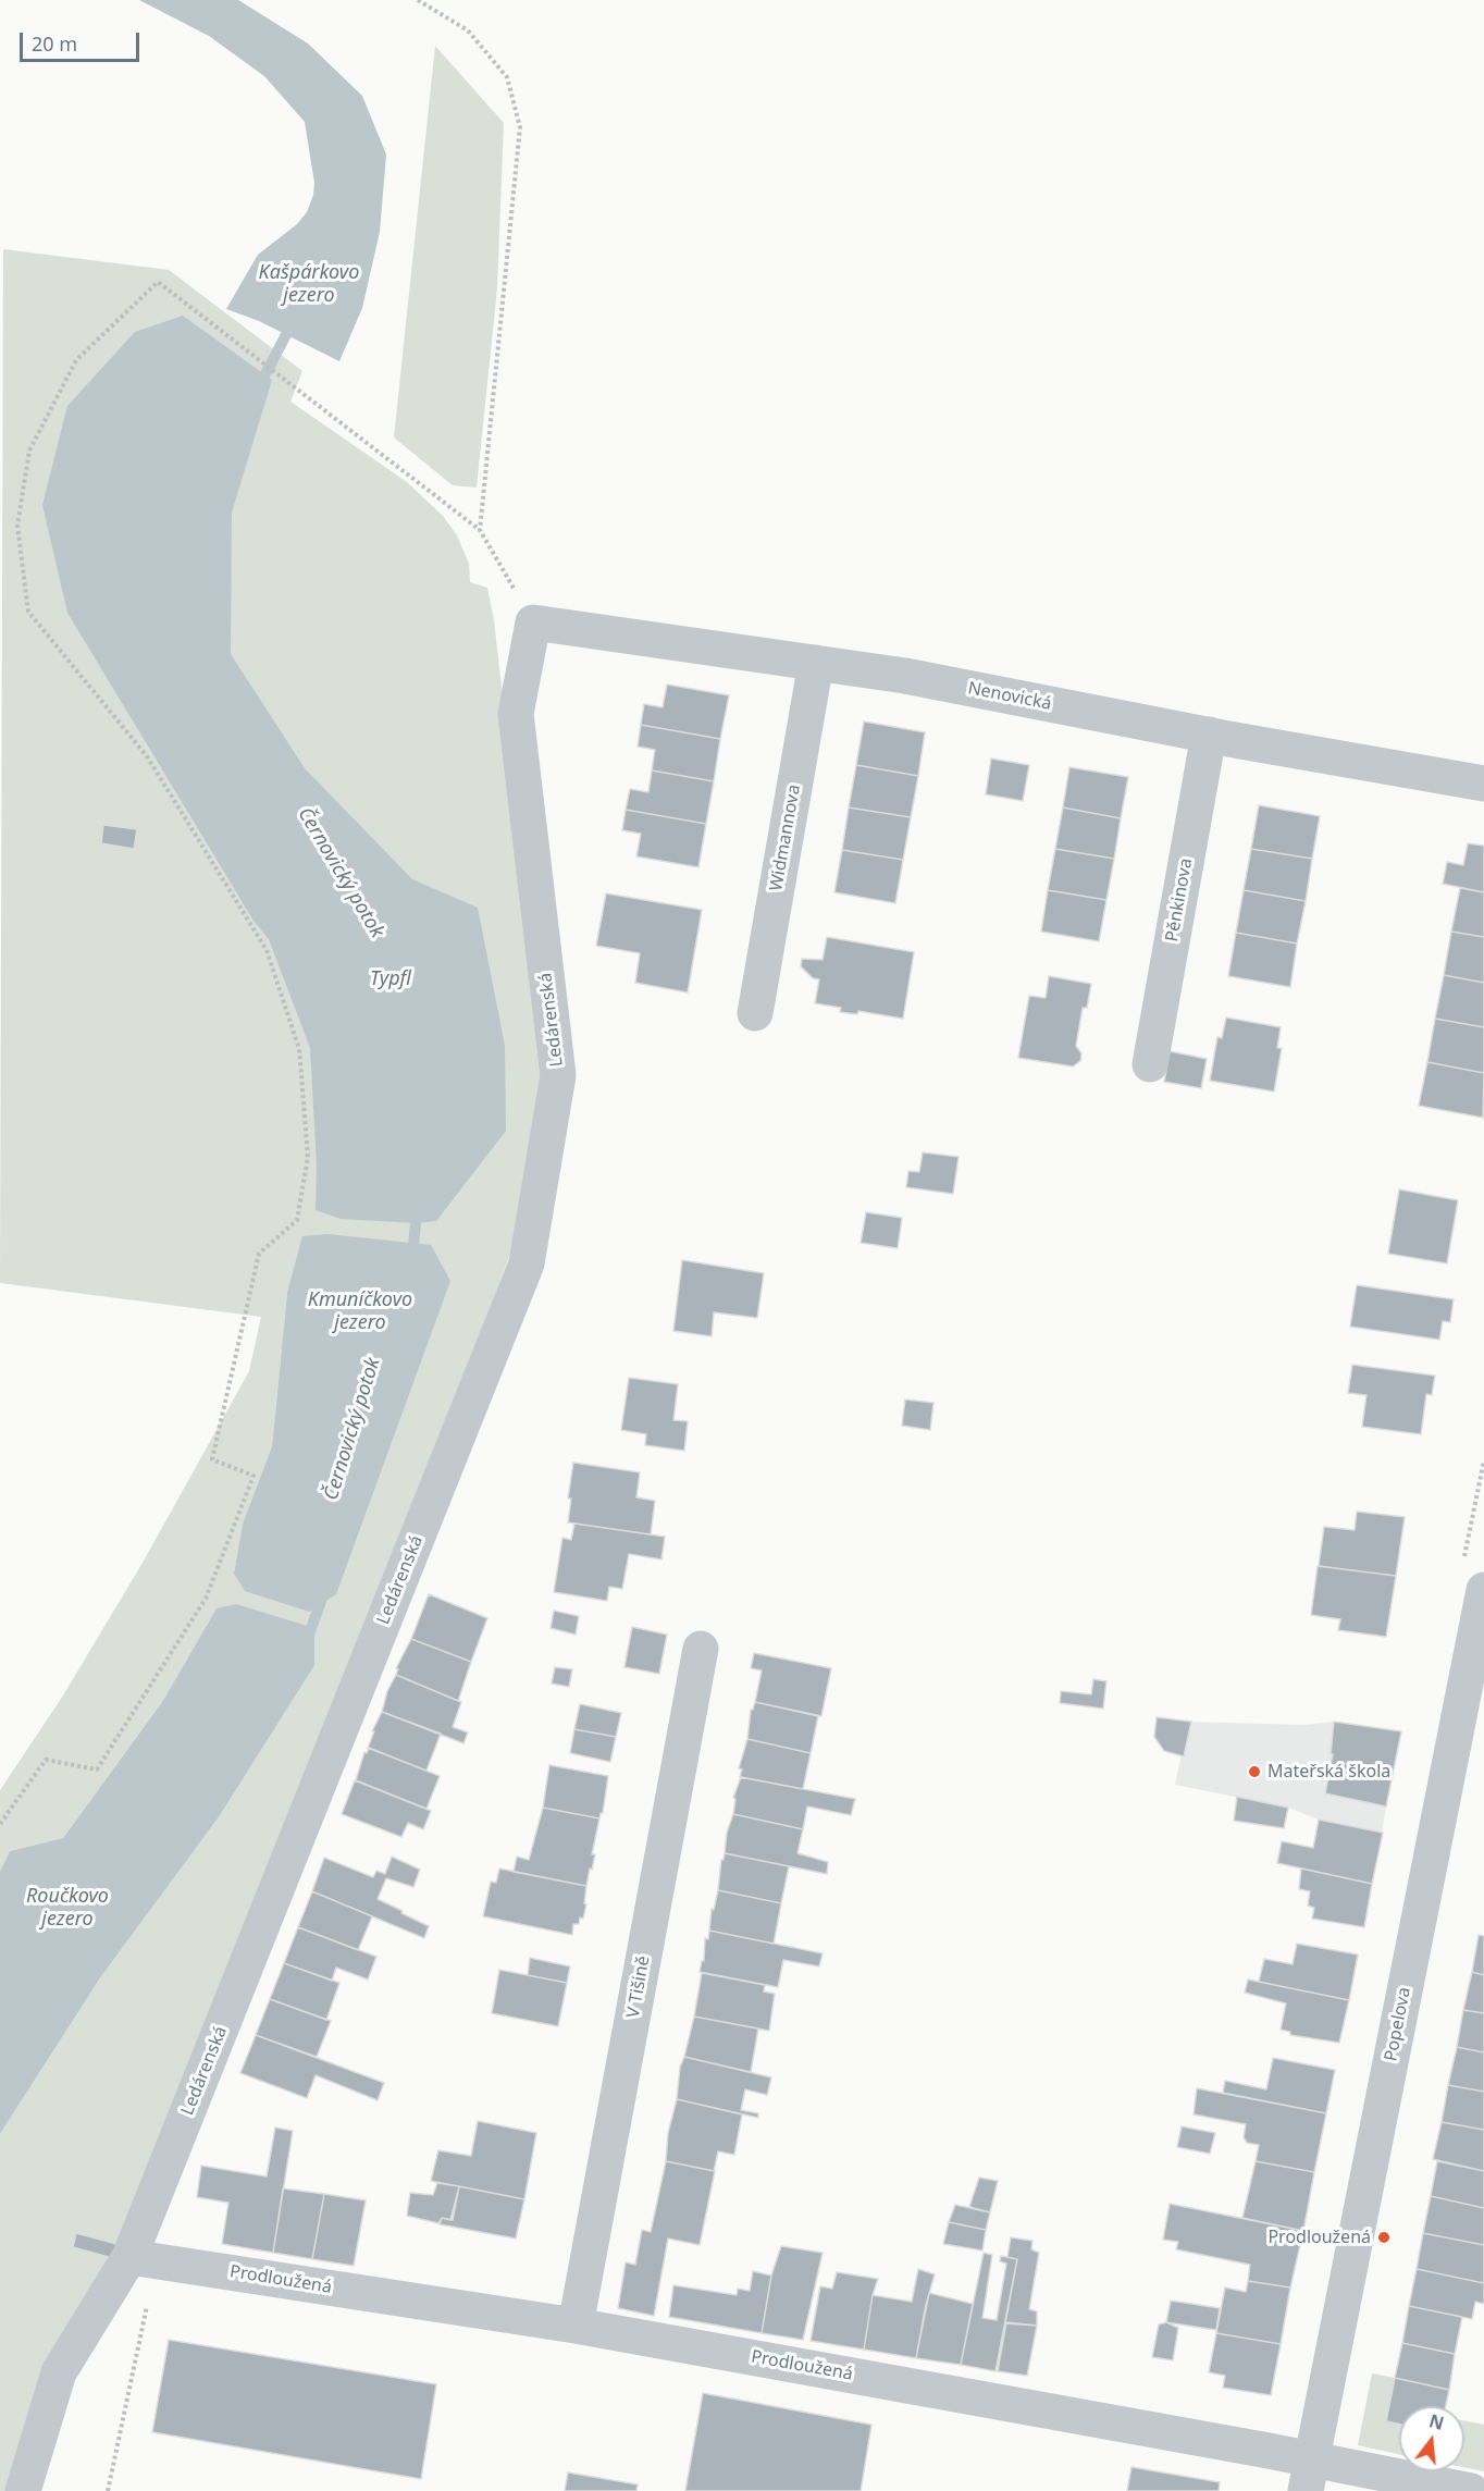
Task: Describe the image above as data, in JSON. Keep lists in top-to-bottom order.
{
  "streets": {
    "street": [
      "Nenovická",
      "Widmannova",
      "Pěnkinova",
      "Ledárenská",
      "V Tišině",
      "Popelova",
      "Prodloužená"
    ]
  },
  "crossings": [
    ["Nenovická", "Widmannova"],
    ["Nenovická", "Pěnkinova"],
    ["Nenovická", "Ledárenská"],
    ["Ledárenská", "Prodloužená"],
    ["V Tišině", "Prodloužená"],
    ["Popelova", "Prodloužená"]
  ],
  "water": [
    "Kašpárkovo jezero",
    "Černovický potok",
    "Typfl",
    "Kmuníčkovo jezero",
    "Roučkovo jezero"
  ],
  "places": ["Mateřská škola", "Prodloužená"],
  "scale_bar": "20 m",
  "north": "top"
}
